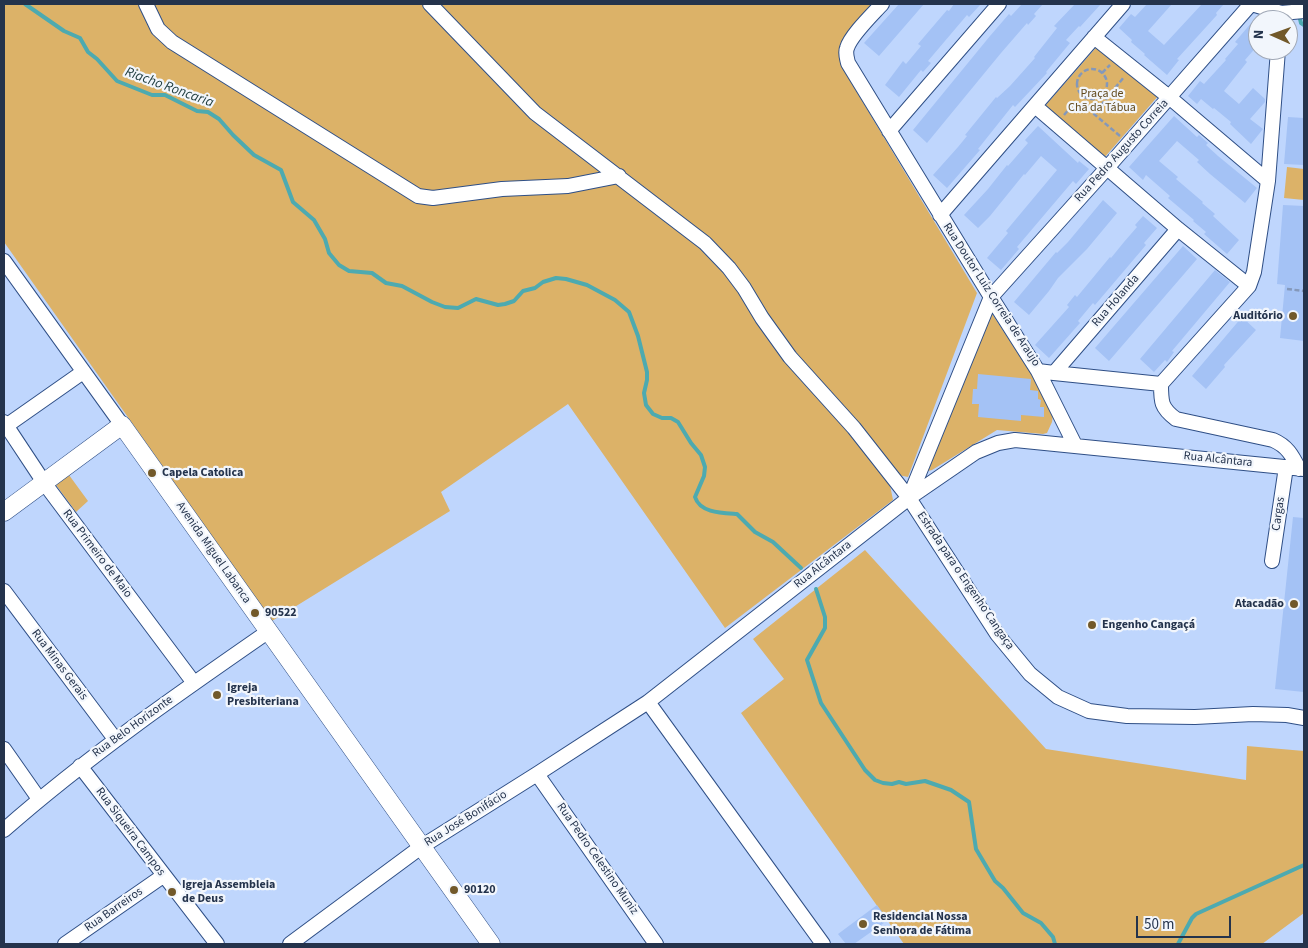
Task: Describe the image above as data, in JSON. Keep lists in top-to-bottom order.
{
  "streets": {
    "main road": ["Avenida Miguel Labanca"],
    "street": [
      "Rua Pedro Augusto Correia",
      "Rua Doutor Luiz Correia de Araujo",
      "Rua Holanda",
      "Rua Alcântara",
      "Cargas",
      "Rua Primeiro de Maio",
      "Estrada para o Engenho Cangaça",
      "Rua Minas Gerais",
      "Rua Belo Horizonte",
      "Rua José Bonifácio",
      "Rua Siqueira Campos",
      "Rua Pedro Celestino Muniz",
      "Rua Barreiros"
    ]
  },
  "crossings": [
    ["Rua Pedro Augusto Correia", "Rua Doutor Luiz Correia de Araujo"],
    ["Rua Pedro Augusto Correia", "Rua Alcântara"],
    ["Rua Pedro Augusto Correia", "Estrada para o Engenho Cangaça"],
    ["Rua Doutor Luiz Correia de Araujo", "Rua Holanda"],
    ["Rua Alcântara", "Cargas"],
    ["Rua Alcântara", "Estrada para o Engenho Cangaça"],
    ["Rua Alcântara", "Rua José Bonifácio"],
    ["Avenida Miguel Labanca", "Rua Belo Horizonte"],
    ["Avenida Miguel Labanca", "Rua José Bonifácio"],
    ["Rua Primeiro de Maio", "Rua Belo Horizonte"],
    ["Rua Minas Gerais", "Rua Belo Horizonte"],
    ["Rua Belo Horizonte", "Rua Siqueira Campos"],
    ["Rua José Bonifácio", "Rua Pedro Celestino Muniz"],
    ["Rua Siqueira Campos", "Rua Barreiros"]
  ],
  "water": ["Riacho Roncaria"],
  "parks": ["Praça de Chã da Tábua"],
  "places": [
    "Auditório",
    "Capela Catolica",
    "Atacadão",
    "90522",
    "Engenho Cangaçá",
    "Igreja Presbiteriana",
    "90120",
    "Igreja Assembleia de Deus",
    "Residencial Nossa Senhora de Fátima"
  ],
  "scale_bar": "50 m",
  "north": "left"
}
